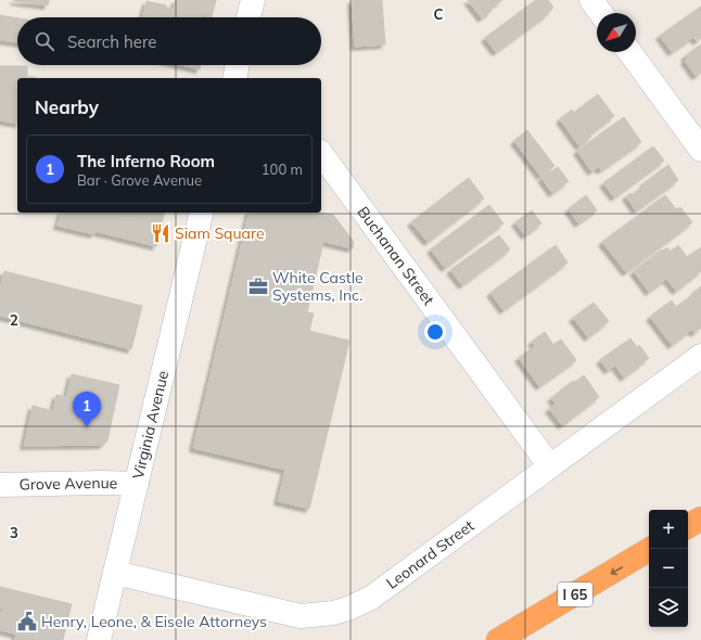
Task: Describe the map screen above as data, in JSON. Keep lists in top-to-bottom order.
{
  "streets": {
    "highway": ["I 65"],
    "street": [
      "Buchanan Street",
      "Virginia Avenue",
      "Grove Avenue",
      "Leonard Street"
    ]
  },
  "crossings": [
    ["Buchanan Street", "Leonard Street"],
    ["Virginia Avenue", "Grove Avenue"],
    ["Virginia Avenue", "Leonard Street"]
  ],
  "places": {
    "restaurant": ["Siam Square"],
    "office": ["White Castle Systems, Inc."],
    "public building": ["Henry, Leone, & Eisele Attorneys"]
  },
  "north": "bottom left",
  "page": {
    "search": "Search here",
    "heading": "Nearby",
    "list": [
      {
        "mark": "1",
        "name": "The Inferno Room",
        "note": "Bar · Grove Avenue",
        "value": "100 m"
      }
    ],
    "pins": "1",
    "map_buttons": ["+", "−"]
  },
  "grid": {
    "columns": ["C"],
    "rows": ["2", "3"]
  }
}
